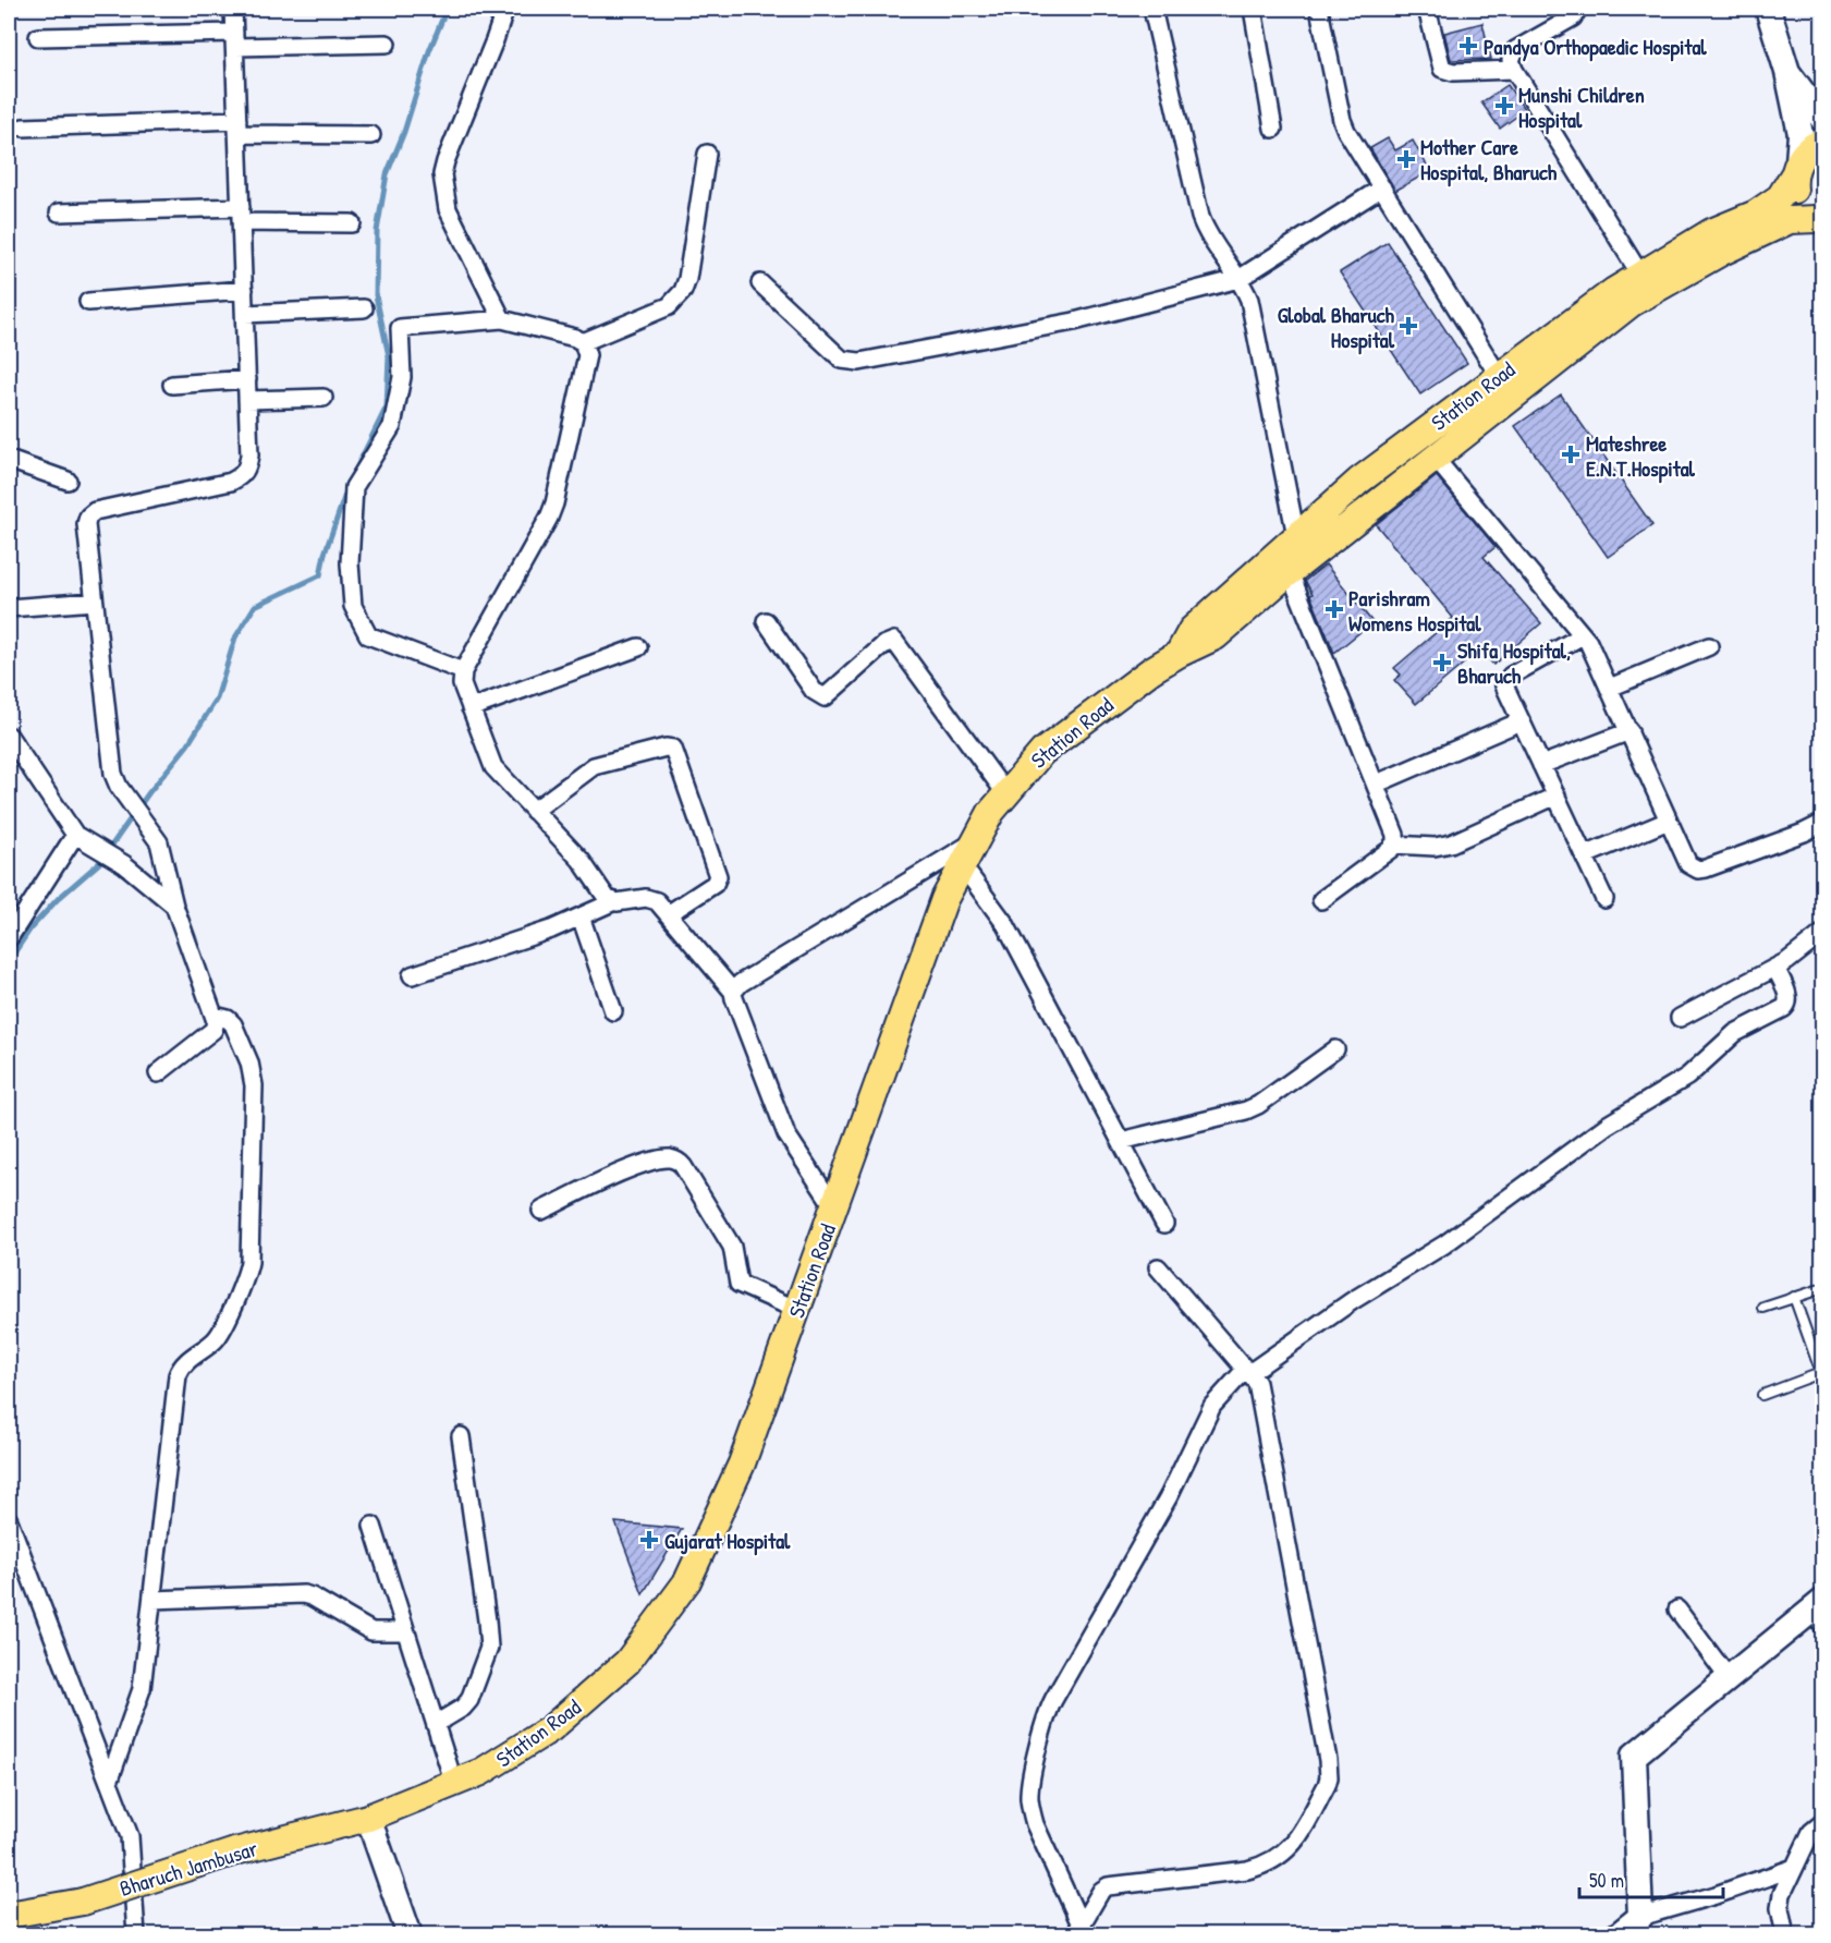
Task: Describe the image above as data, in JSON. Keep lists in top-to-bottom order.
{
  "streets": {
    "main road": ["Station Road", "Bharuch Jambusar"]
  },
  "crossings": [
    ["Station Road", "Bharuch Jambusar"]
  ],
  "places": {
    "health": [
      "Pandya Orthopaedic Hospital",
      "Munshi Children Hospital",
      "Mother Care Hospital, Bharuch",
      "Global Bharuch Hospital",
      "Mateshree E.N.T.Hospital",
      "Parishram Womens Hospital",
      "Shifa Hospital, Bharuch",
      "Gujarat Hospital"
    ]
  },
  "scale_bar": "50 m"
}
